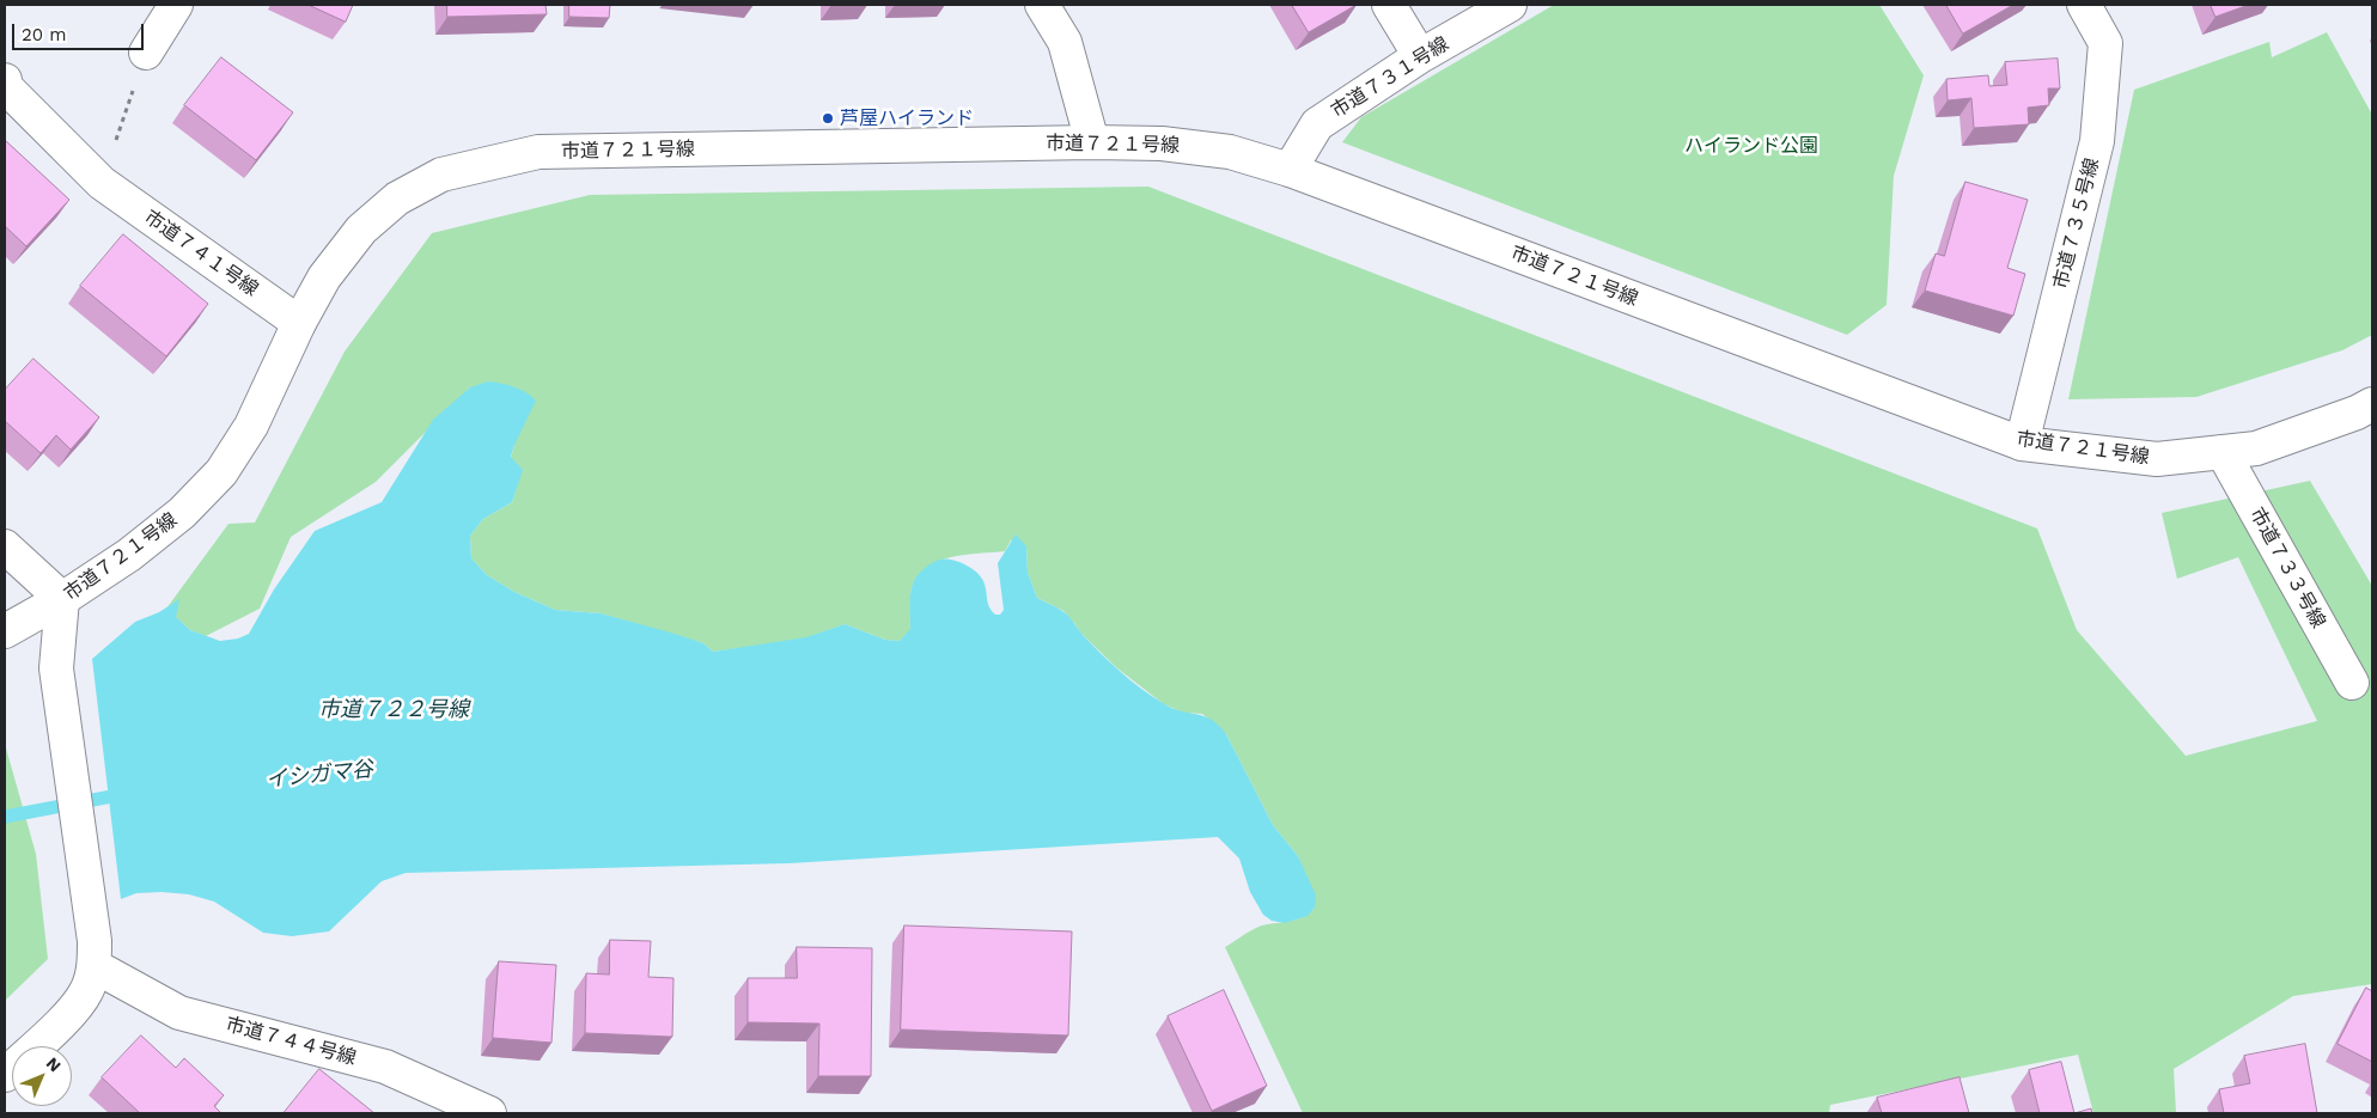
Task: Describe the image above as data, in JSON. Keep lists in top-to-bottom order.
{
  "streets": {
    "street": [
      "市道７３１号線",
      "市道７２１号線",
      "市道７３５号線",
      "市道７４１号線",
      "市道７３３号線",
      "市道７４４号線"
    ]
  },
  "crossings": [
    ["市道７３１号線", "市道７２１号線"],
    ["市道７２１号線", "市道７３５号線"],
    ["市道７２１号線", "市道７４１号線"],
    ["市道７２１号線", "市道７３３号線"]
  ],
  "water": ["市道７２２号線", "イシガマ谷"],
  "parks": ["ハイランド公園"],
  "places": ["芦屋ハイランド"],
  "scale_bar": "20 m",
  "north": "top right"
}
